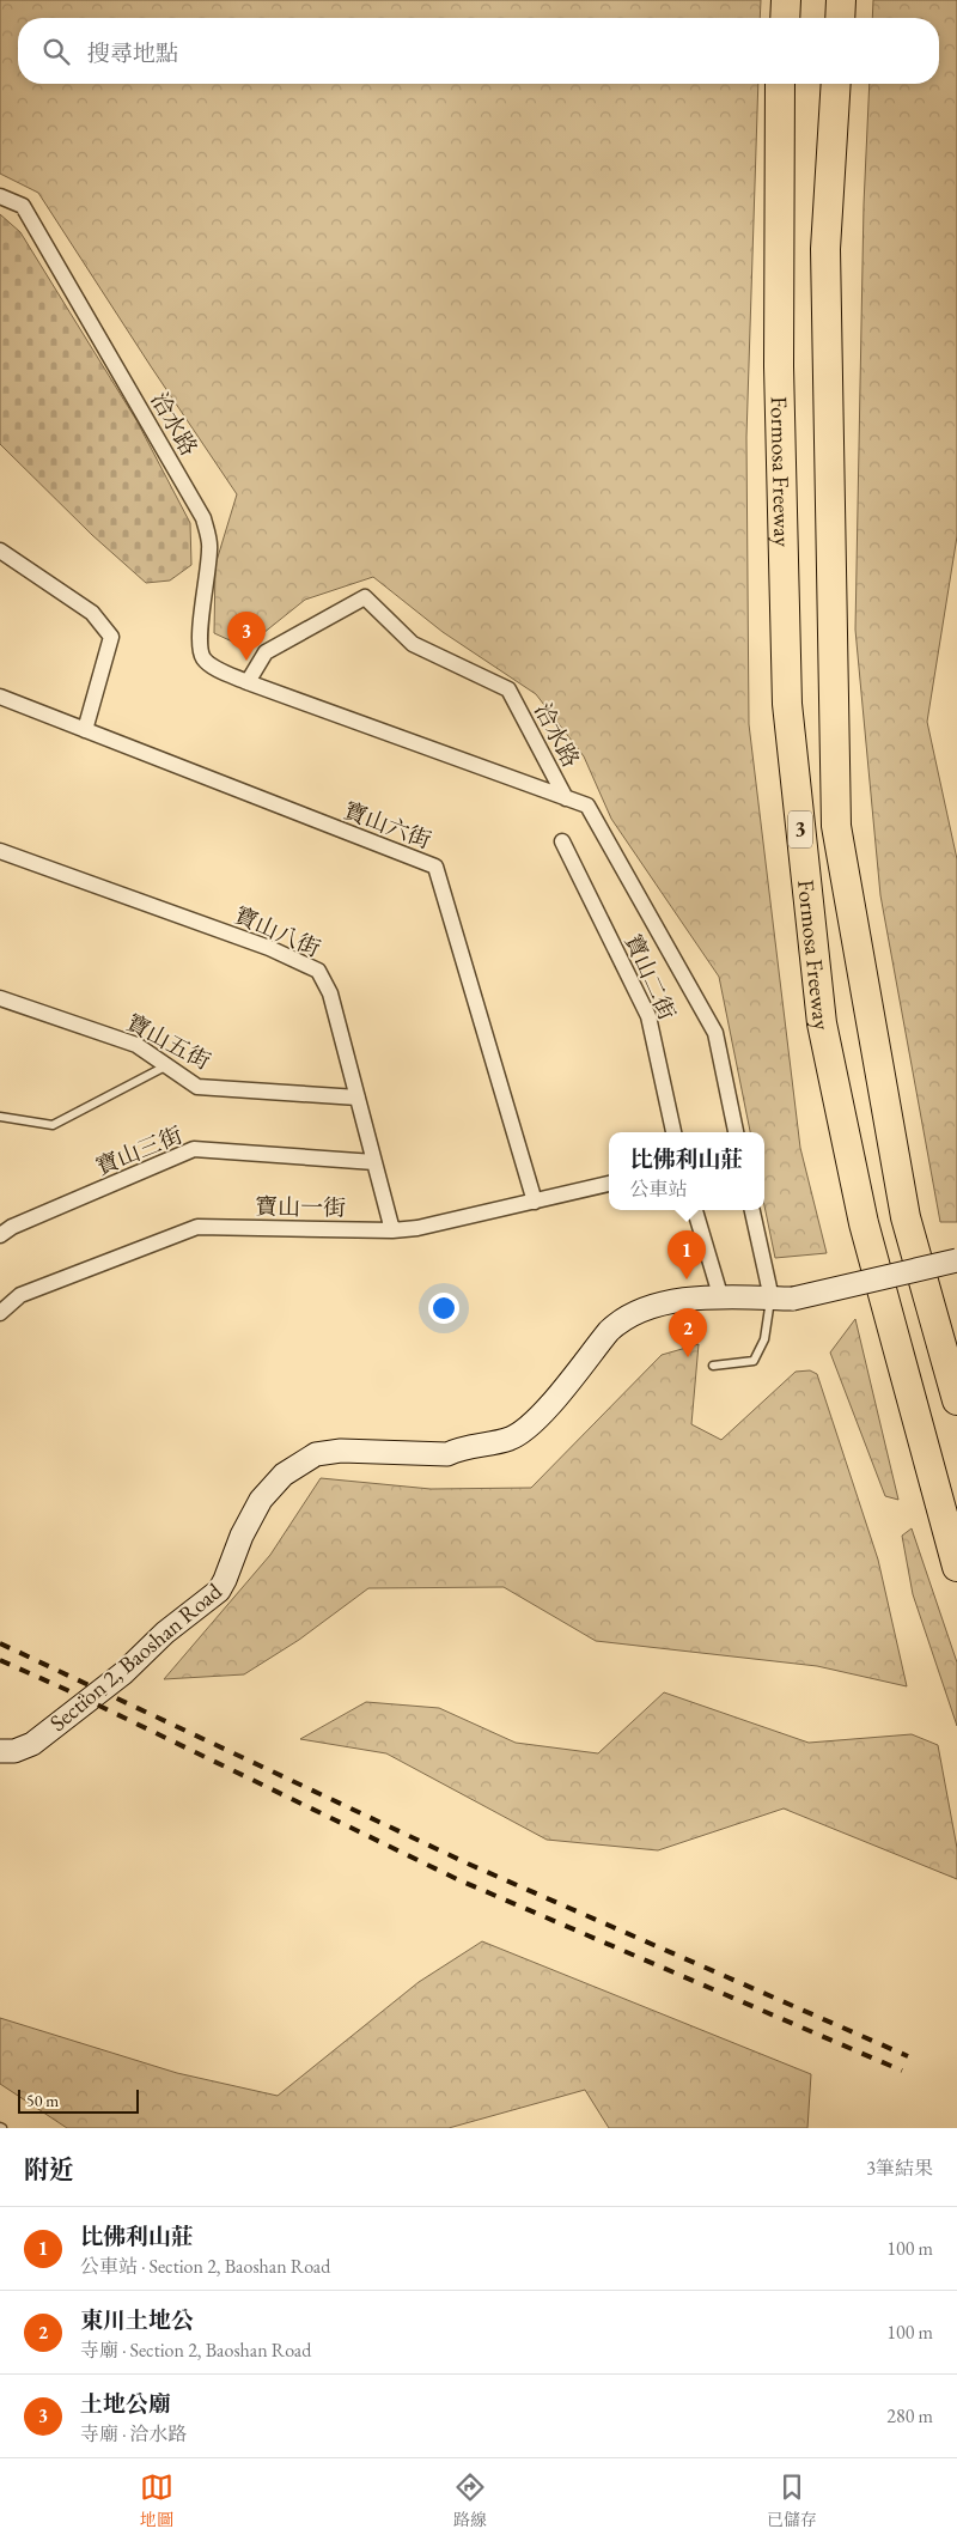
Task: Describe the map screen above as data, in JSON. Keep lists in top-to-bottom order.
{
  "streets": {
    "highway": ["Formosa Freeway", "3"],
    "street": [
      "洽水路",
      "寶山六街",
      "寶山八街",
      "寶山二街",
      "寶山五街",
      "寶山三街",
      "寶山一街",
      "Section 2, Baoshan Road"
    ]
  },
  "crossings": [
    ["寶山六街", "寶山一街"],
    ["寶山八街", "寶山五街"],
    ["寶山八街", "寶山三街"],
    ["寶山八街", "寶山一街"]
  ],
  "scale_bar": "50 m",
  "page": {
    "search": "搜尋地點",
    "pins": ["3", "1", "2"],
    "popup": ["比佛利山莊", "公車站"],
    "scale": "50 m",
    "heading": ["附近", "3筆結果"],
    "list": [
      {
        "mark": "1",
        "name": "比佛利山莊",
        "note": "公車站 · Section 2, Baoshan Road",
        "value": "100 m"
      },
      {
        "mark": "2",
        "name": "東川土地公",
        "note": "寺廟 · Section 2, Baoshan Road",
        "value": "100 m"
      },
      {
        "mark": "3",
        "name": "土地公廟",
        "note": "寺廟 · 洽水路",
        "value": "280 m"
      }
    ],
    "nav": ["地圖", "路線", "已儲存"]
  }
}
